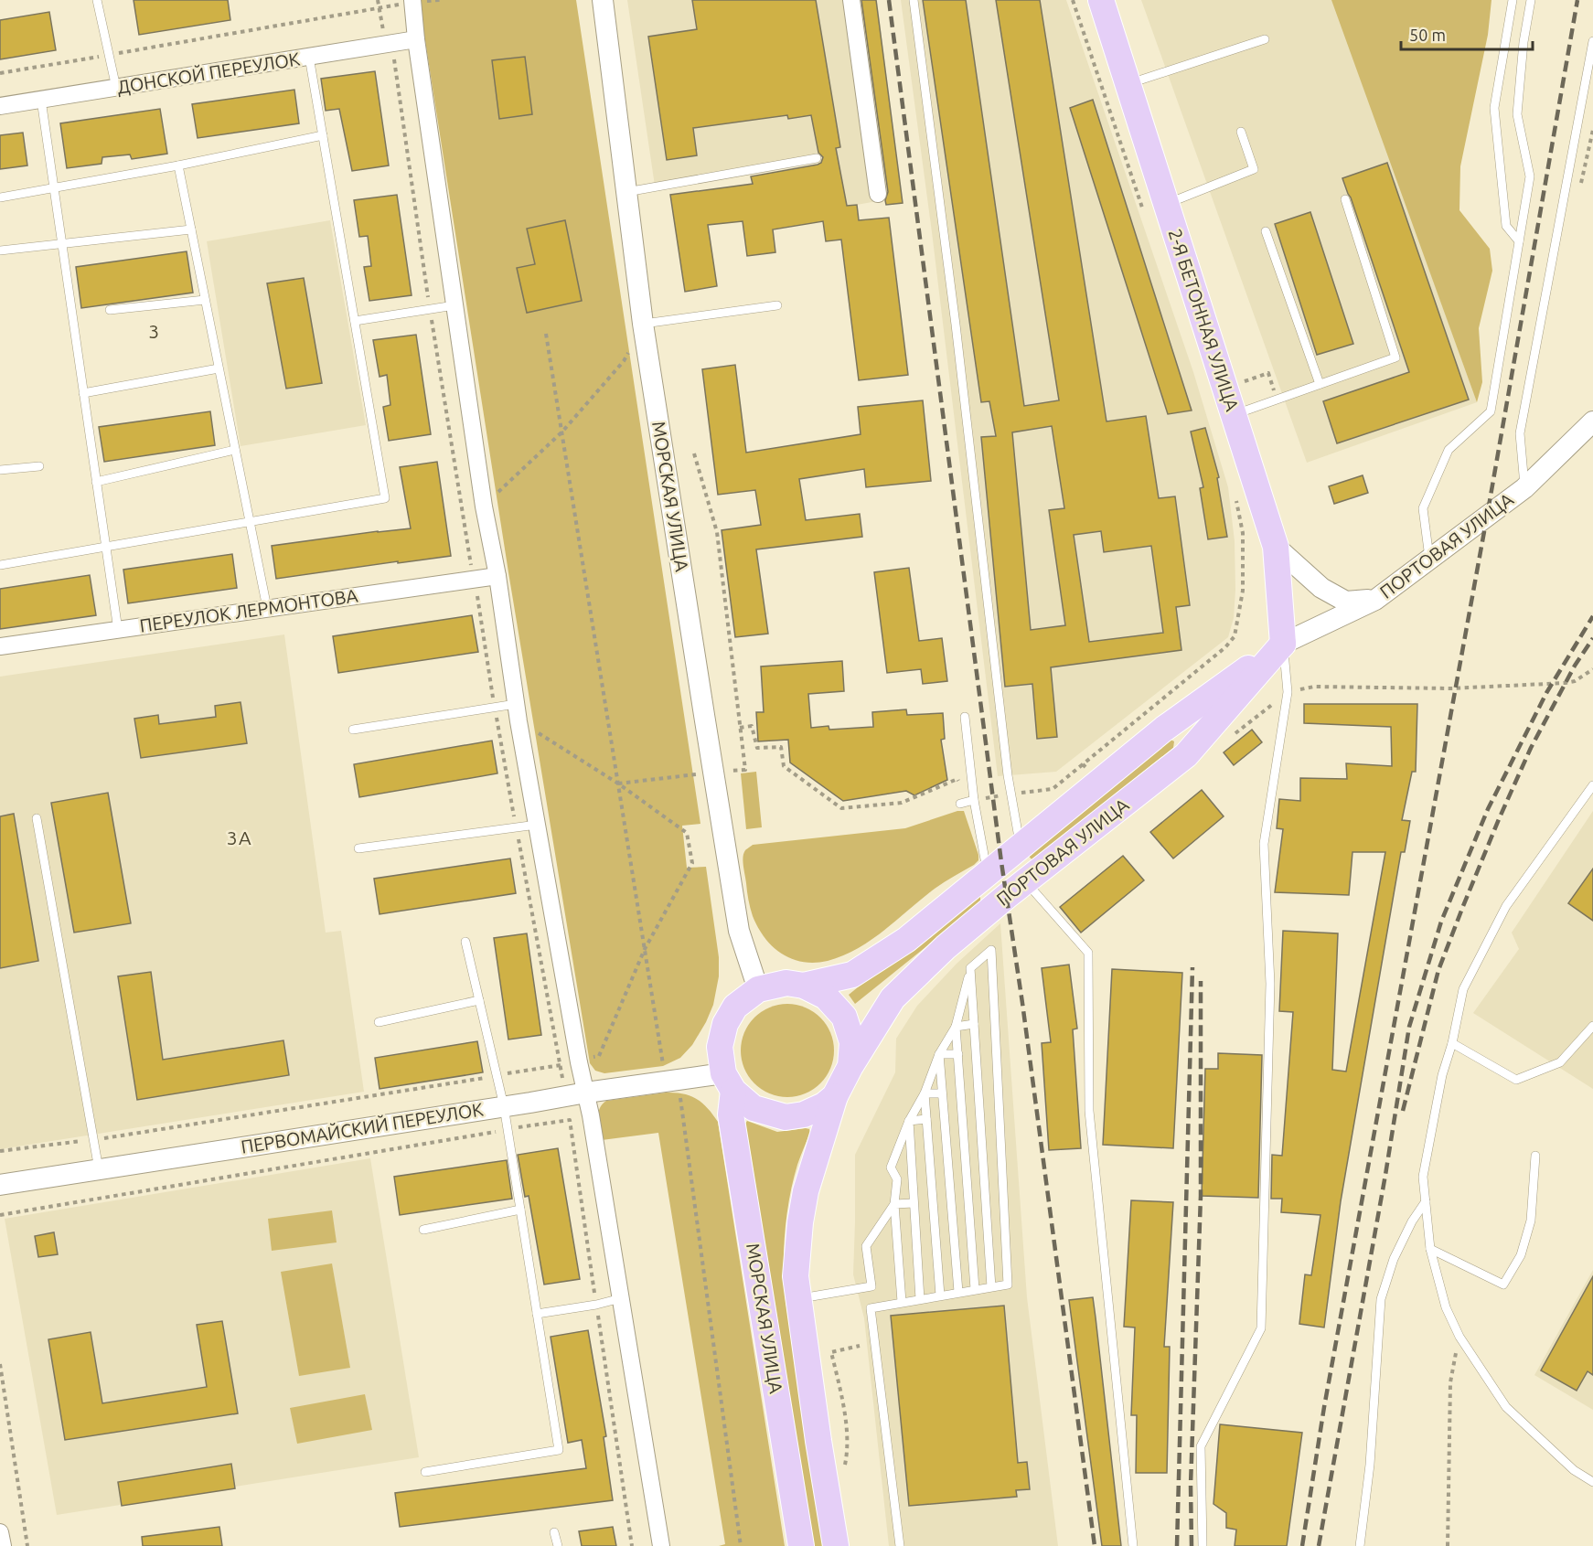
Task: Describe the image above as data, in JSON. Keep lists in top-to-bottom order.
{
  "streets": {
    "main road": ["2-Я БЕТОННАЯ УЛИЦА", "МОРСКАЯ УЛИЦА", "ПОРТОВАЯ УЛИЦА"],
    "street": ["ДОНСКОЙ ПЕРЕУЛОК", "ПЕРЕУЛОК ЛЕРМОНТОВА", "ПЕРВОМАЙСКИЙ ПЕРЕУЛОК"]
  },
  "crossings": [
    ["2-Я БЕТОННАЯ УЛИЦА", "ПОРТОВАЯ УЛИЦА"],
    ["МОРСКАЯ УЛИЦА", "ПОРТОВАЯ УЛИЦА"],
    ["МОРСКАЯ УЛИЦА", "ПЕРВОМАЙСКИЙ ПЕРЕУЛОК"],
    ["ПОРТОВАЯ УЛИЦА", "ПЕРВОМАЙСКИЙ ПЕРЕУЛОК"]
  ],
  "districts": ["3", "3А"],
  "scale_bar": "50 m"
}
